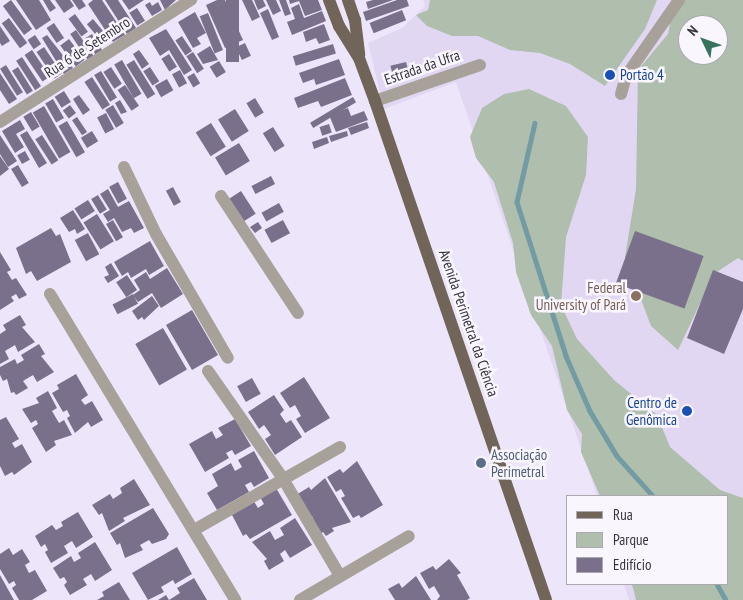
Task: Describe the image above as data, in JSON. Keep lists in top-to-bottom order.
{
  "streets": {
    "main road": ["Avenida Perimetral da Ciência"],
    "street": ["Rua 6 de Setembro", "Estrada da Ufra"]
  },
  "crossings": [
    ["Estrada da Ufra", "Avenida Perimetral da Ciência"]
  ],
  "places": [
    "Portão 4",
    "Federal University of Pará",
    "Centro de Genômica",
    "Associação Perimetral"
  ],
  "legend": ["Rua", "Parque", "Edifício"],
  "north": "top left"
}
